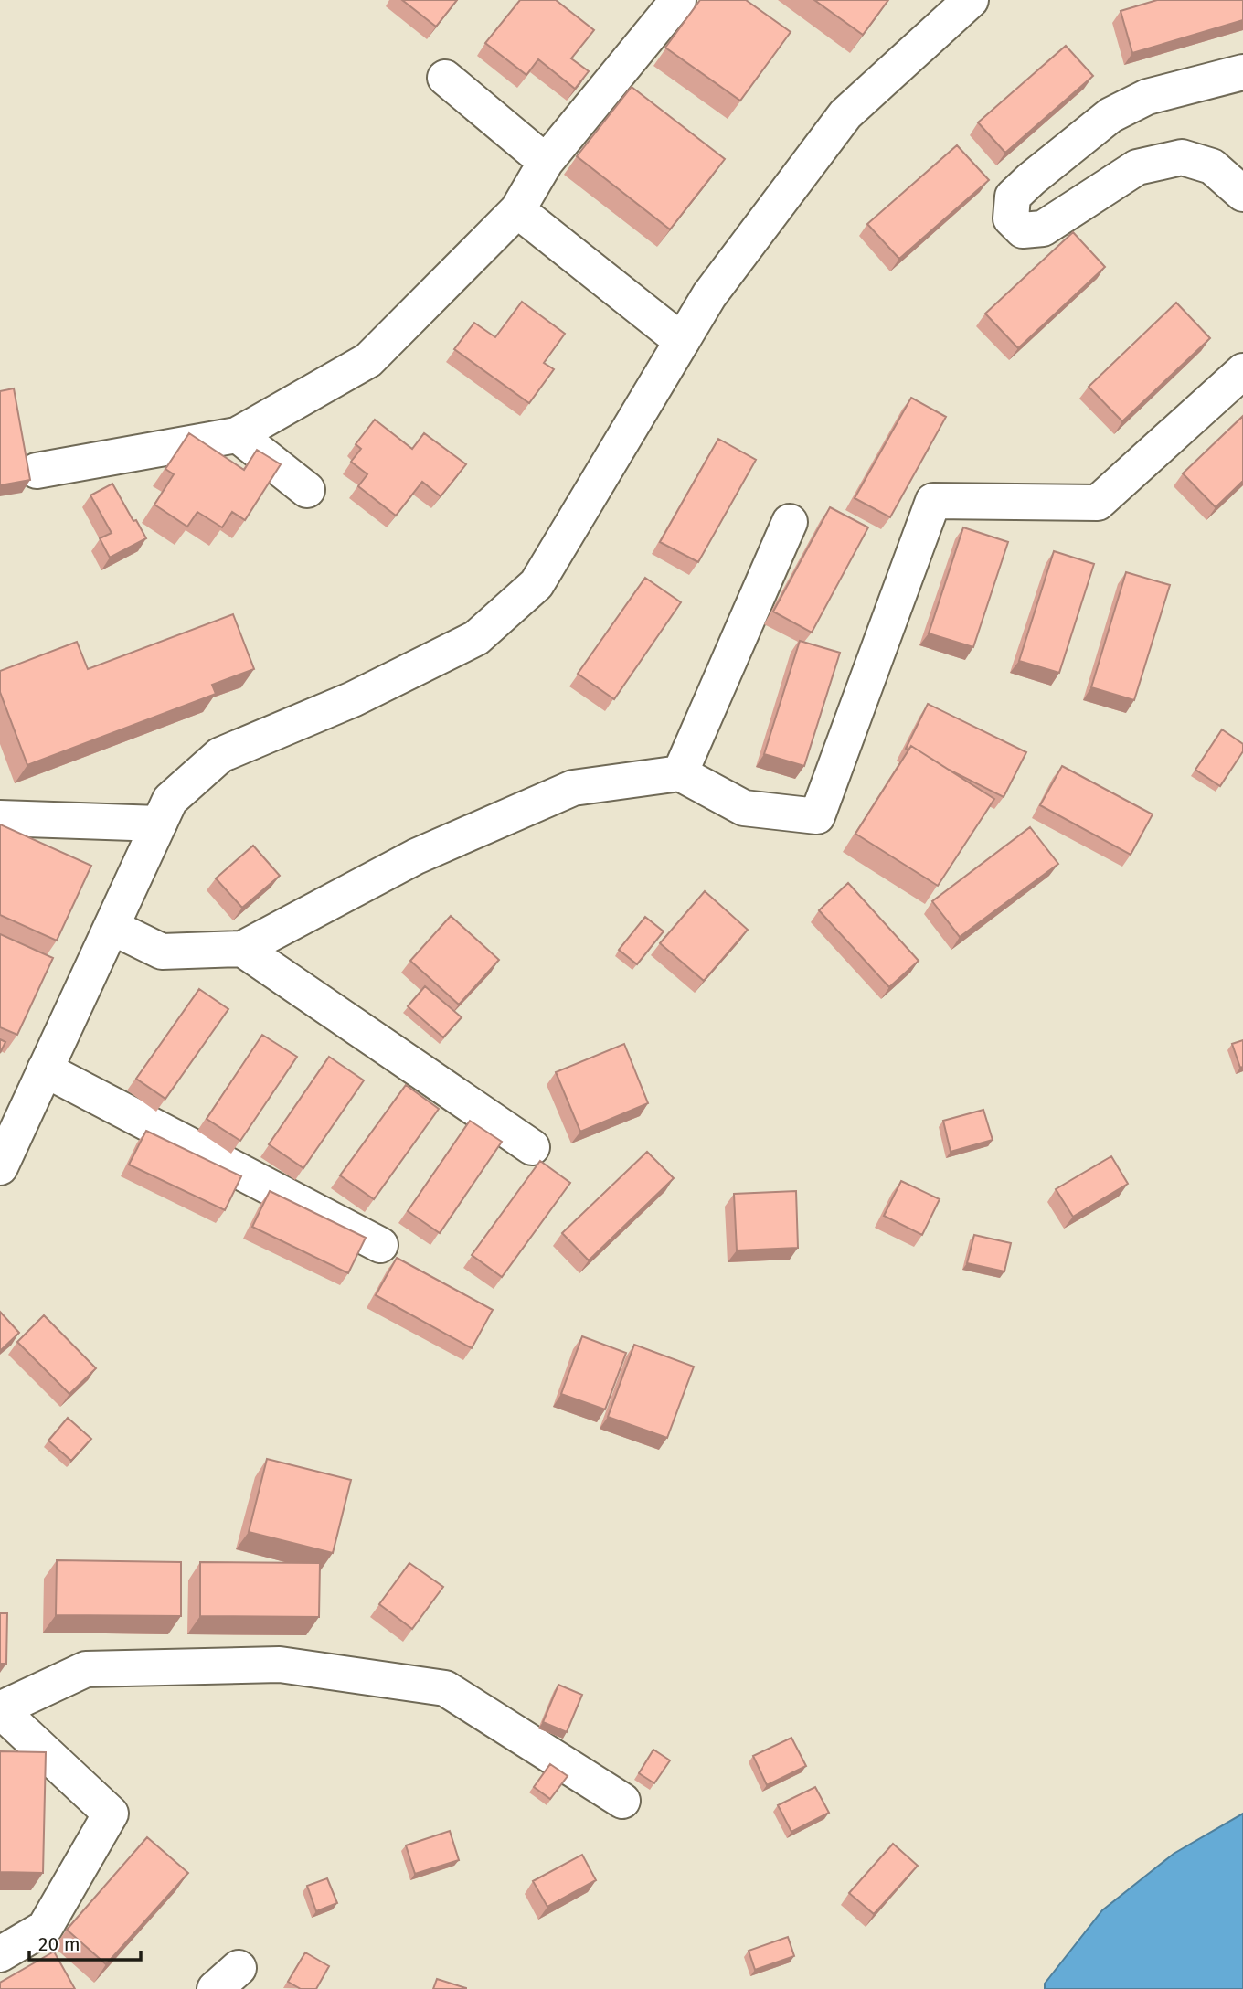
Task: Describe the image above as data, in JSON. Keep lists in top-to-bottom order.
{
  "scale_bar": "20 m"
}
